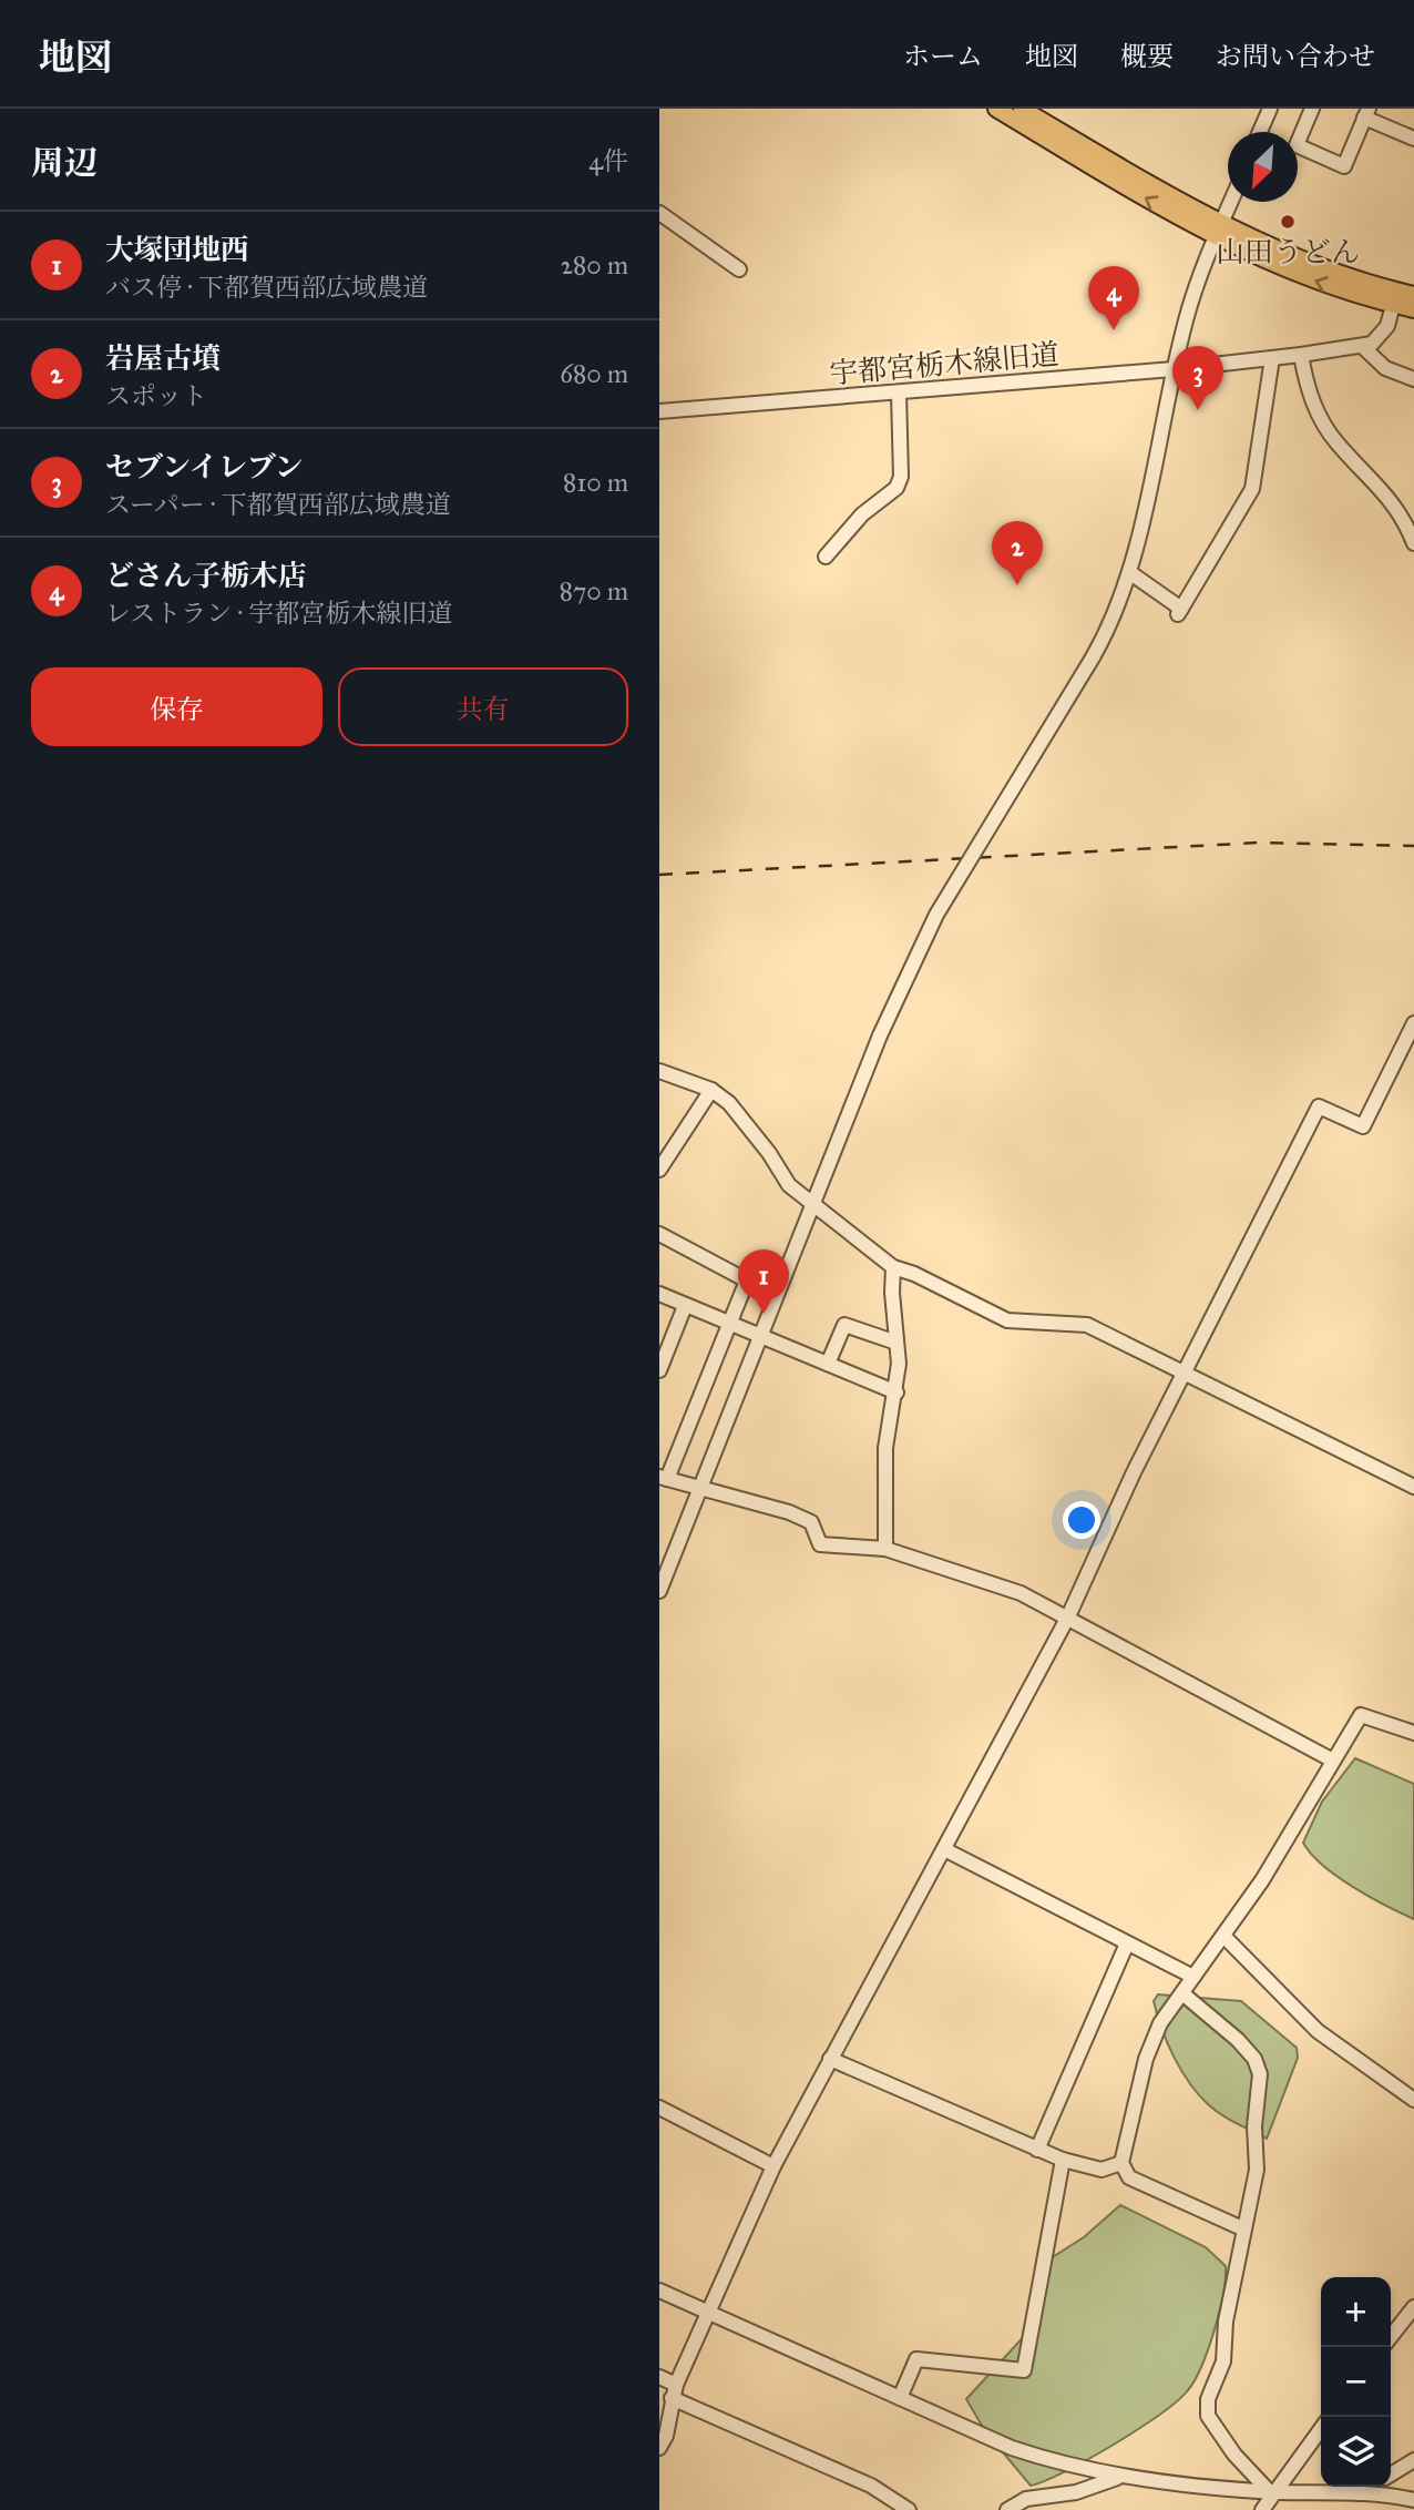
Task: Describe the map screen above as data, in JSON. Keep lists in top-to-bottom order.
{
  "streets": {
    "street": ["宇都宮栃木線旧道"]
  },
  "places": ["山田うどん"],
  "north": "bottom left",
  "page": {
    "header": "地図",
    "nav": [
      "ホーム",
      "地図",
      "概要",
      "お問い合わせ"
    ],
    "heading": ["周辺", "4件"],
    "list": [
      {
        "mark": "1",
        "name": "大塚団地西",
        "note": "バス停 · 下都賀西部広域農道",
        "value": "280 m"
      },
      {
        "mark": "2",
        "name": "岩屋古墳",
        "note": "スポット",
        "value": "680 m"
      },
      {
        "mark": "3",
        "name": "セブンイレブン",
        "note": "スーパー · 下都賀西部広域農道",
        "value": "810 m"
      },
      {
        "mark": "4",
        "name": "どさん子栃木店",
        "note": "レストラン · 宇都宮栃木線旧道",
        "value": "870 m"
      }
    ],
    "pins": [
      "4",
      "3",
      "2",
      "1"
    ],
    "buttons": ["保存", "共有"],
    "map_buttons": ["+", "−"]
  }
}
